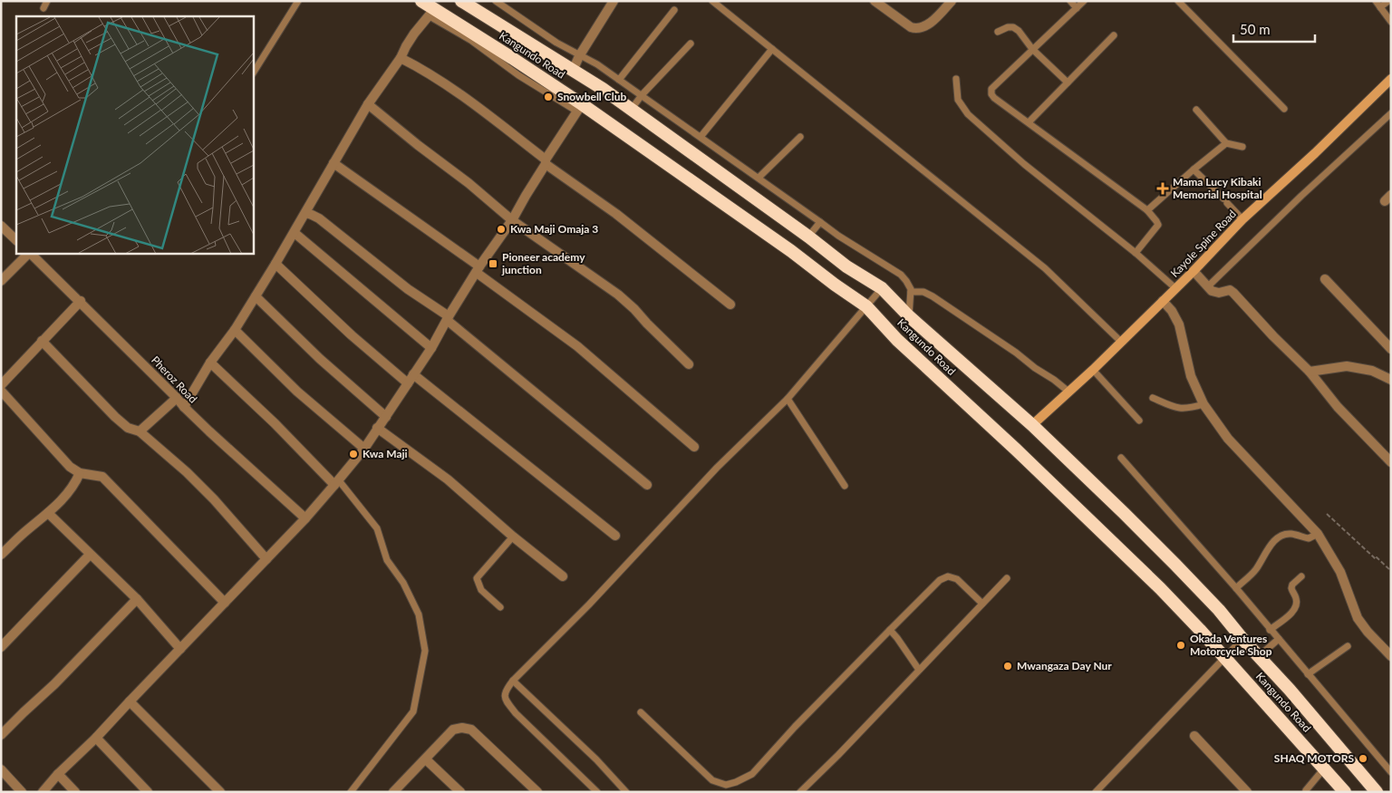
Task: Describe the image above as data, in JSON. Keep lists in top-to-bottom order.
{
  "streets": {
    "highway": ["Kangundo Road"],
    "main road": ["Kayole Spine Road"],
    "street": ["Pheroz Road"]
  },
  "crossings": [
    ["Kangundo Road", "Kayole Spine Road"]
  ],
  "places": {
    "other": [
      "Snowbell Club",
      "Kwa Maji Omaja 3",
      "Kwa Maji",
      "Okada Ventures Motorcycle Shop",
      "Mwangaza Day Nur",
      "SHAQ MOTORS"
    ],
    "health": ["Mama Lucy Kibaki Memorial Hospital"],
    "transit": ["Pioneer academy junction"]
  },
  "scale_bar": "50 m"
}
